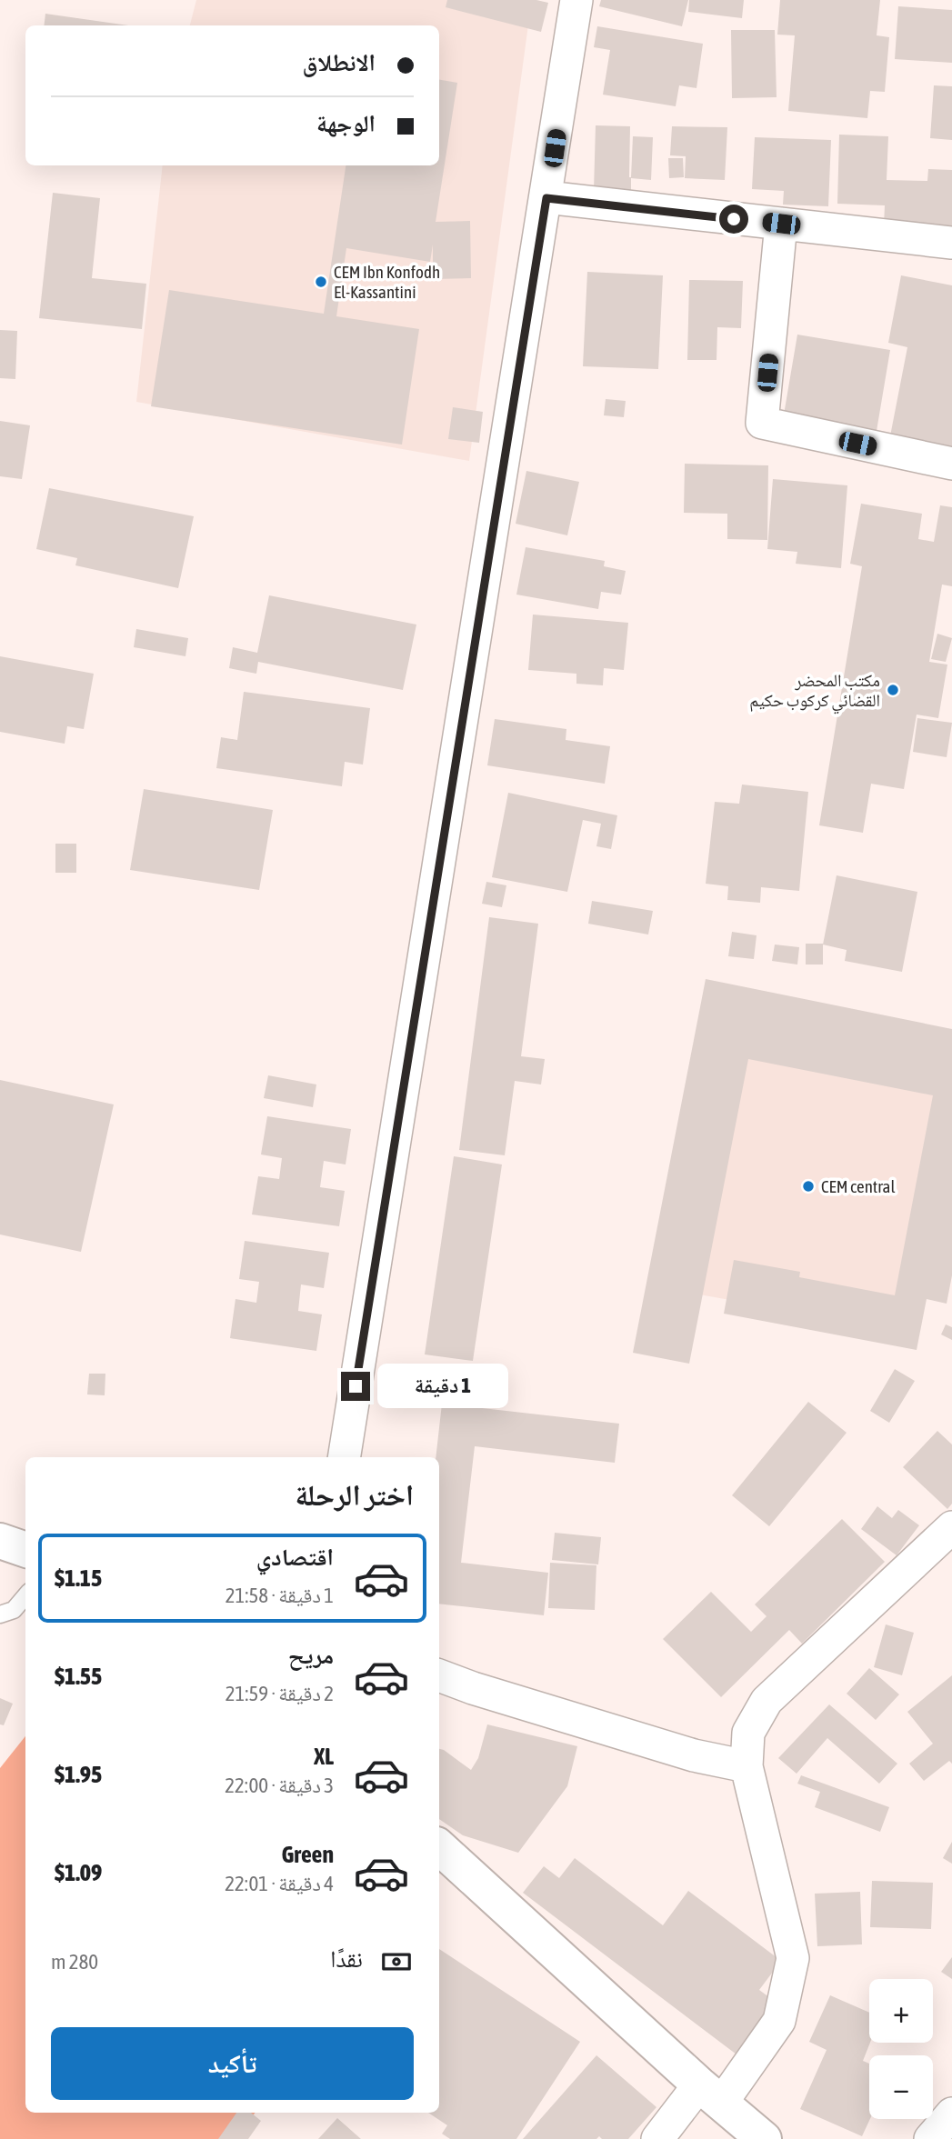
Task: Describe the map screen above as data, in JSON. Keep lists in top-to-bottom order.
{
  "places": ["CEM Ibn Konfodh El-Kassantini", "مكتب المحضر القضائي كركوب حكيم", "CEM central"],
  "page": {
    "banner": ["الانطلاق", "الوجهة"],
    "bubble": "1 دقيقة",
    "heading": "اختر الرحلة",
    "list": [
      {
        "name": "اقتصادي",
        "note": "1 دقيقة · 21:58",
        "value": "$1.15"
      },
      {
        "name": "مريح",
        "note": "2 دقيقة · 21:59",
        "value": "$1.55"
      },
      {
        "name": "XL",
        "note": "3 دقيقة · 22:00",
        "value": "$1.95"
      },
      {
        "name": "Green",
        "note": "4 دقيقة · 22:01",
        "value": "$1.09"
      }
    ],
    "pay": ["نقدًا", "280 m"],
    "map_buttons": ["+", "−"],
    "buttons": "تأكيد"
  }
}
